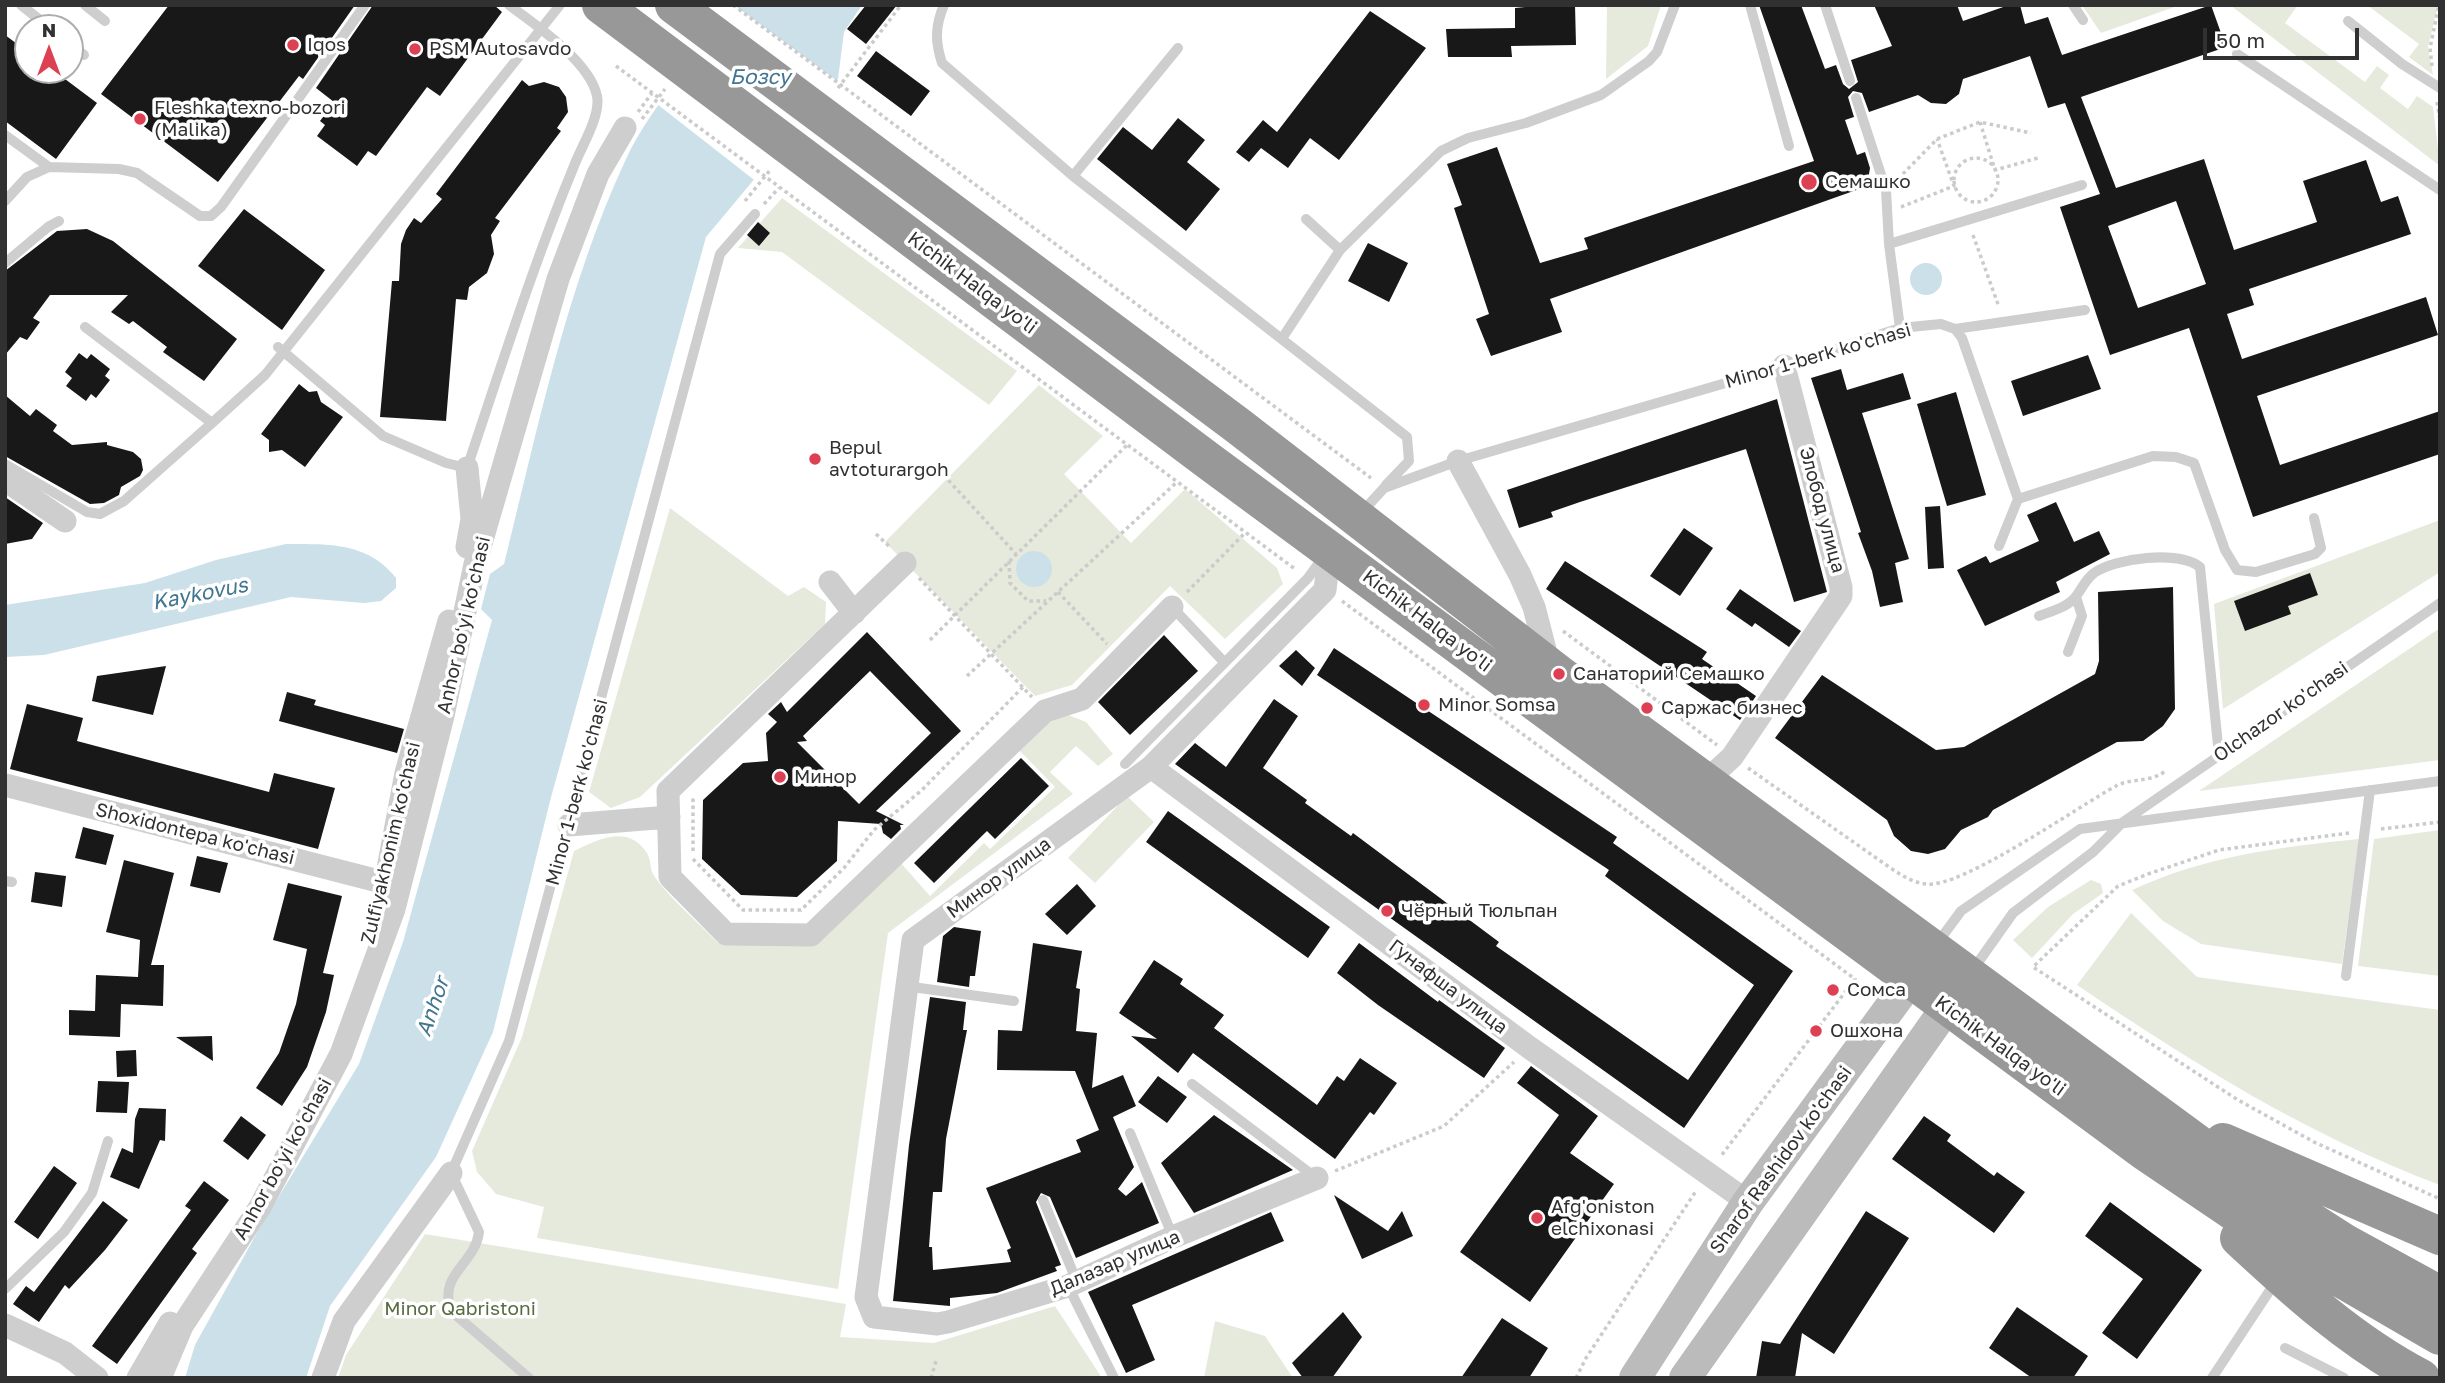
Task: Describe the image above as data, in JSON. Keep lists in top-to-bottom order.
{
  "streets": {
    "highway": ["Kichik Halqa yo'li"],
    "main road": ["Sharof Rashidov ko'chasi"],
    "street": [
      "Minor 1-berk ko'chasi",
      "Элобод улица",
      "Anhor boʻyi koʻchasi",
      "Shoxidontepa ko'chasi",
      "Zulfiyakhonim ko'chasi",
      "Минор улица",
      "Гунафша улица",
      "Далазар улица"
    ],
    "lane": ["Olchazor ko'chasi"]
  },
  "crossings": [
    ["Kichik Halqa yo'li", "Minor 1-berk ko'chasi"],
    ["Kichik Halqa yo'li", "Элобод улица"],
    ["Kichik Halqa yo'li", "Olchazor ko'chasi"],
    ["Kichik Halqa yo'li", "Минор улица"],
    ["Kichik Halqa yo'li", "Sharof Rashidov ko'chasi"],
    ["Minor 1-berk ko'chasi", "Элобод улица"],
    ["Olchazor ko'chasi", "Sharof Rashidov ko'chasi"],
    ["Shoxidontepa ko'chasi", "Zulfiyakhonim ko'chasi"],
    ["Минор улица", "Гунафша улица"],
    ["Минор улица", "Далазар улица"],
    ["Гунафша улица", "Sharof Rashidov ko'chasi"]
  ],
  "water": ["Бозсу", "Kaykovus", "Anhor"],
  "parks": ["Minor Qabristoni"],
  "places": [
    "Iqos",
    "PSM Autosavdo",
    "Fleshka texno-bozori (Malika)",
    "Семашко",
    "Bepul avtoturargoh",
    "Санаторий Семашко",
    "Minor Somsa",
    "Саржас бизнес",
    "Минор",
    "Чёрный Тюльпан",
    "Сомса",
    "Ошхона",
    "Afg'oniston elchixonasi"
  ],
  "scale_bar": "50 m",
  "north": "top"
}
